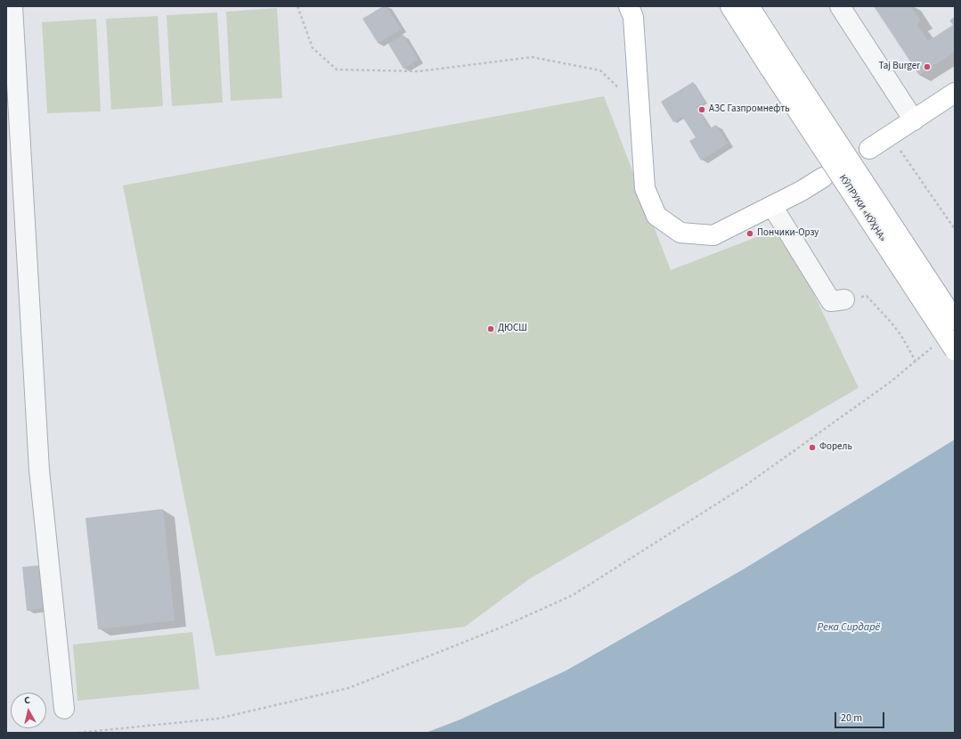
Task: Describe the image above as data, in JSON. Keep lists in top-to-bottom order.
{
  "streets": {
    "main road": ["КӮПРУКИ «КӮҲНА»"]
  },
  "water": ["Река Сирдарё"],
  "places": [
    "Taj Burger",
    "АЗС Газпромнефть",
    "Пончики-Орзу",
    "ДЮСШ",
    "Форель"
  ],
  "scale_bar": "20 m",
  "north": "top"
}
